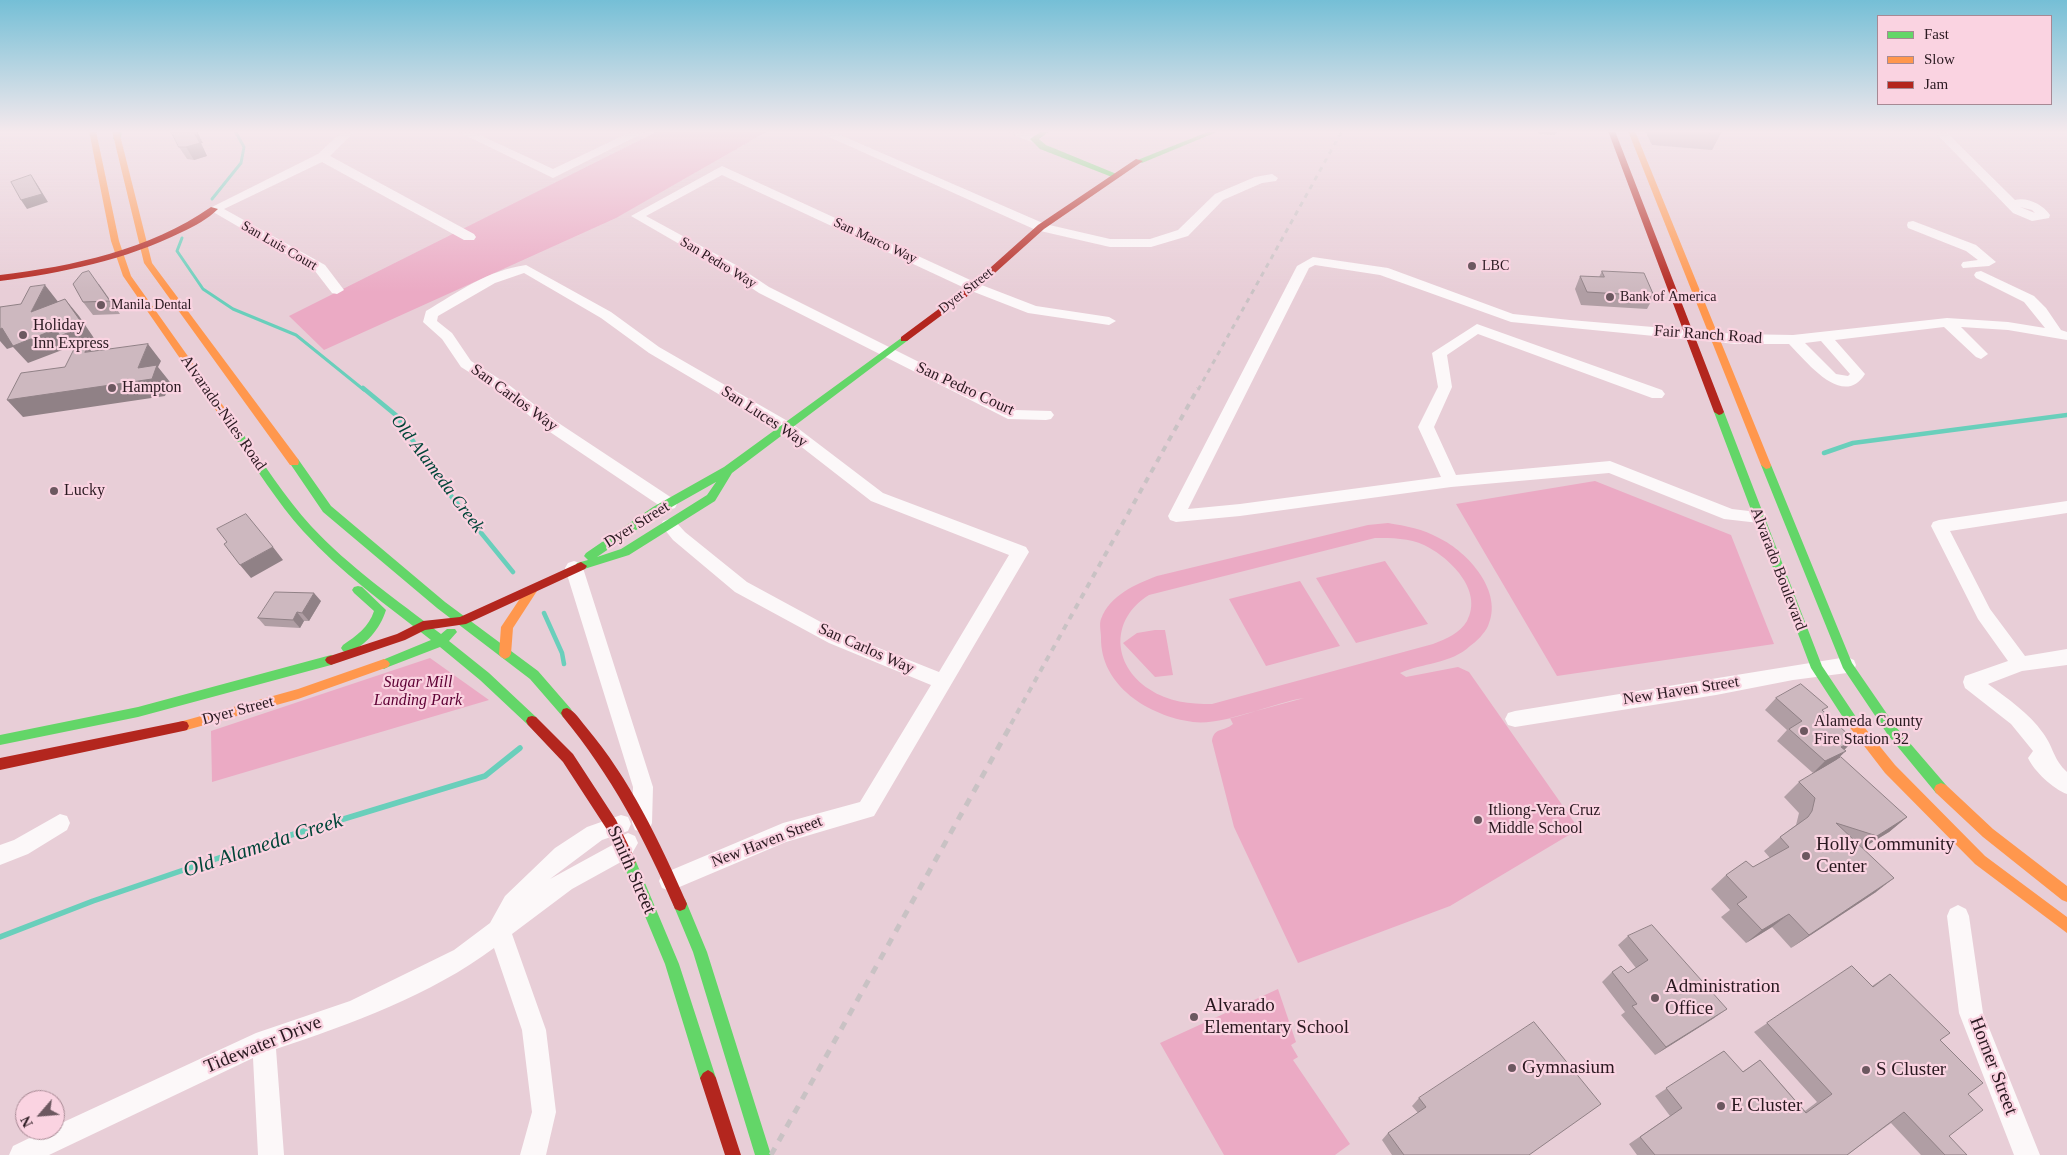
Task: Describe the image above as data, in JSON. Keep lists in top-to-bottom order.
{
  "streets": {
    "main road": [
      "Dyer Street",
      "Alvarado-Niles Road",
      "Alvarado Boulevard",
      "Smith Street"
    ],
    "street": [
      "San Marco Way",
      "San Luis Court",
      "San Pedro Way",
      "Fair Ranch Road",
      "San Pedro Court",
      "San Carlos Way",
      "San Luces Way",
      "New Haven Street",
      "Tidewater Drive",
      "Horner Street"
    ]
  },
  "crossings": [
    ["San Marco Way", "Dyer Street"],
    ["San Pedro Way", "Dyer Street"],
    ["San Pedro Way", "San Pedro Court"],
    ["Dyer Street", "San Pedro Court"],
    ["Dyer Street", "San Carlos Way"],
    ["Dyer Street", "Alvarado-Niles Road"],
    ["Dyer Street", "San Luces Way"],
    ["Dyer Street", "Smith Street"],
    ["Fair Ranch Road", "Alvarado Boulevard"],
    ["San Carlos Way", "San Luces Way"],
    ["San Carlos Way", "New Haven Street"],
    ["Alvarado-Niles Road", "Smith Street"],
    ["San Luces Way", "New Haven Street"],
    ["Alvarado Boulevard", "New Haven Street"],
    ["New Haven Street", "Smith Street"],
    ["Smith Street", "Tidewater Drive"]
  ],
  "water": ["Old Alameda Creek"],
  "parks": ["Sugar Mill Landing Park"],
  "places": [
    "LBC",
    "Bank of America",
    "Manila Dental",
    "Holiday Inn Express",
    "Hampton",
    "Lucky",
    "Alameda County Fire Station 32",
    "Itliong-Vera Cruz Middle School",
    "Holly Community Center",
    "Administration Office",
    "Alvarado Elementary School",
    "Gymnasium",
    "S Cluster",
    "E Cluster"
  ],
  "legend": ["Fast", "Slow", "Jam"],
  "north": "bottom left"
}
